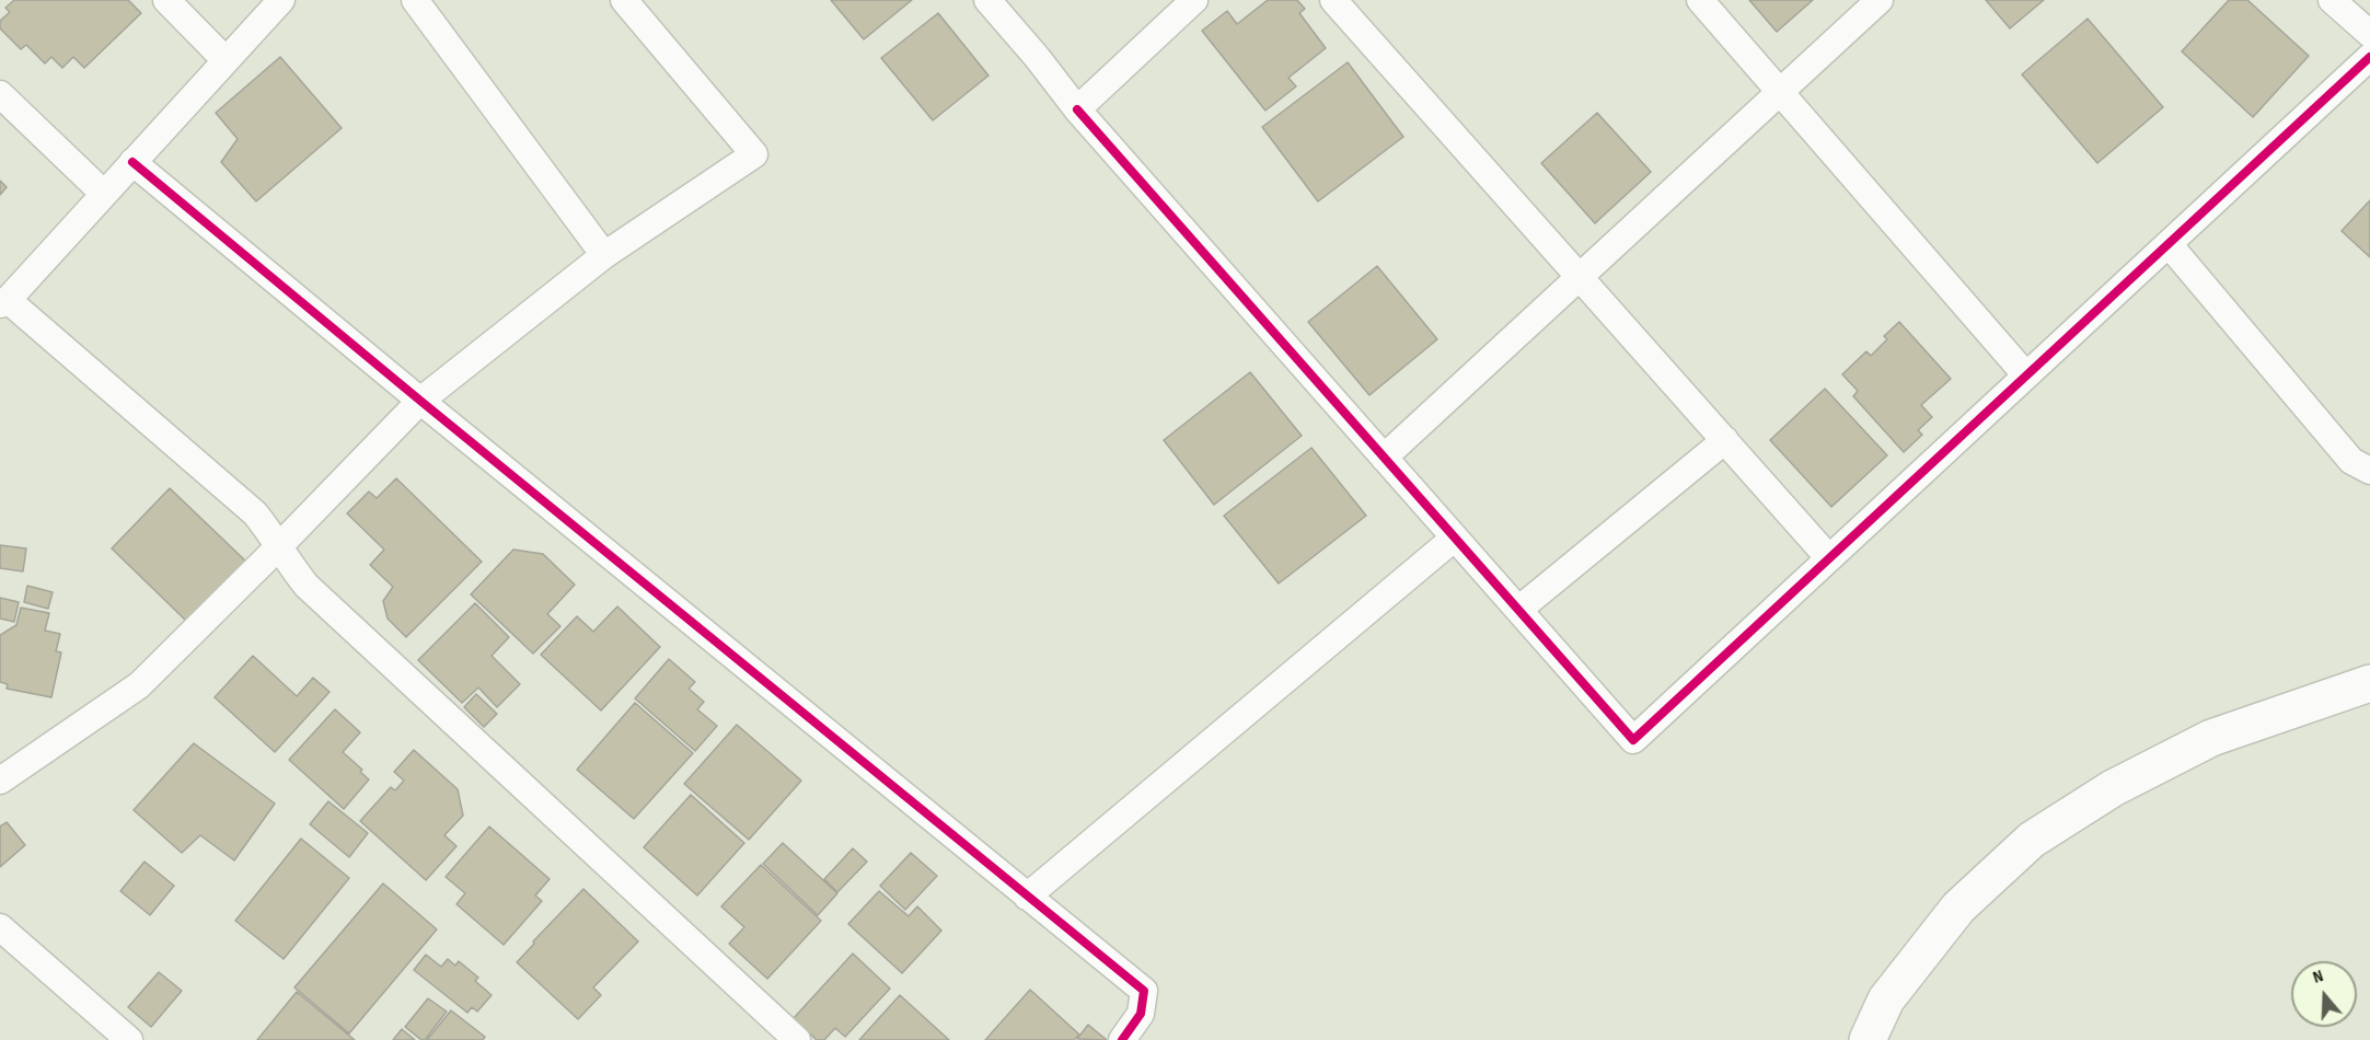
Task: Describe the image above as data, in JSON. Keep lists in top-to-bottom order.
{
  "north": "top"
}
